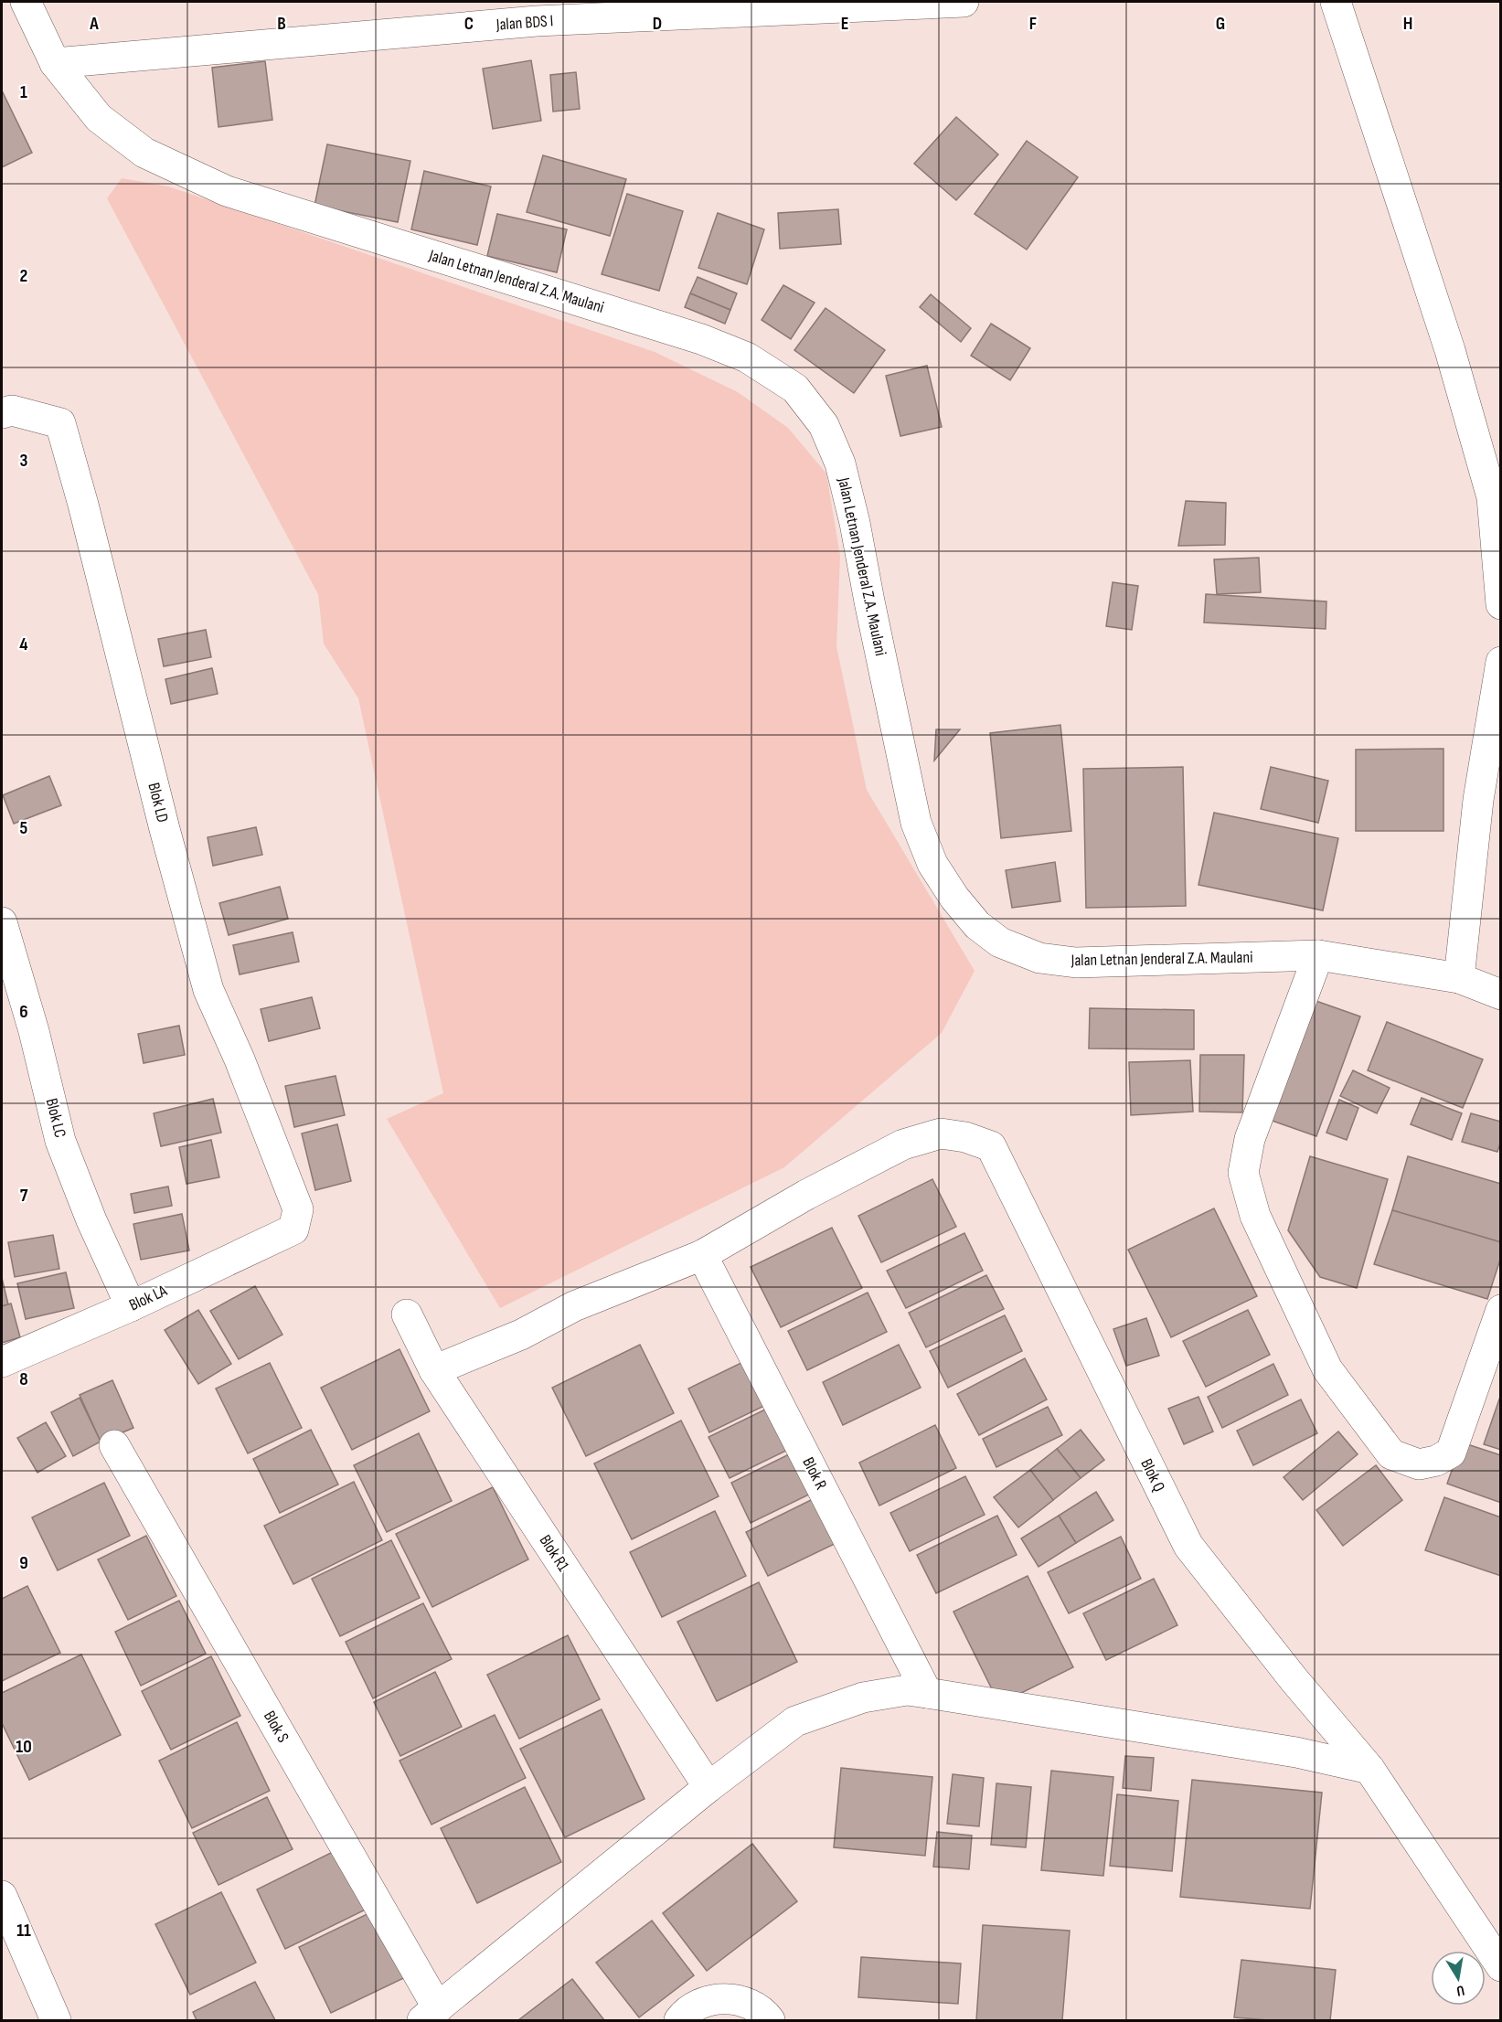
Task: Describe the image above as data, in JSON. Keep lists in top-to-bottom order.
{
  "streets": {
    "street": [
      "Jalan BDS I",
      "Jalan Letnan Jenderal Z.A. Maulani",
      "Blok LD",
      "Blok LC",
      "Blok LA",
      "Blok R",
      "Blok Q",
      "Blok R1",
      "Blok S"
    ]
  },
  "crossings": [
    ["Jalan BDS I", "Jalan Letnan Jenderal Z.A. Maulani"],
    ["Blok LD", "Blok LA"],
    ["Blok LC", "Blok LA"],
    ["Blok R", "Blok Q"]
  ],
  "north": "bottom",
  "grid": {
    "columns": [
      "A",
      "B",
      "C",
      "D",
      "E",
      "F",
      "G",
      "H"
    ],
    "rows": [
      "1",
      "2",
      "3",
      "4",
      "5",
      "6",
      "7",
      "8",
      "9",
      "10",
      "11"
    ]
  }
}
